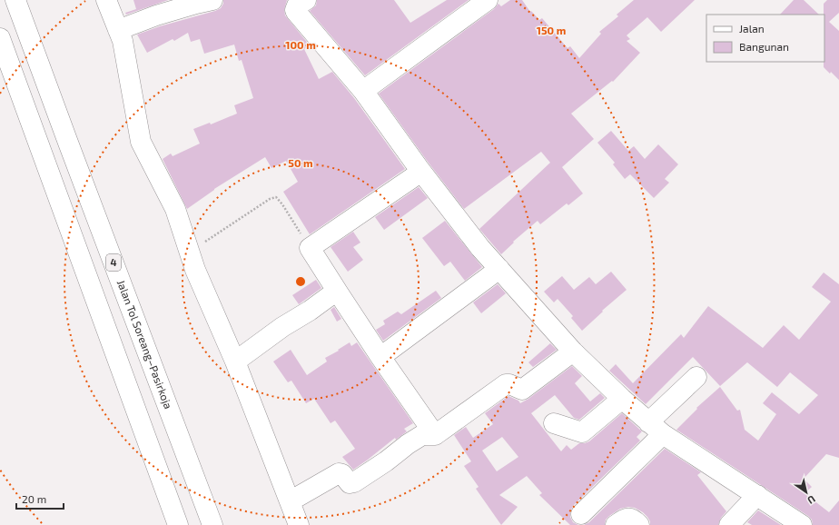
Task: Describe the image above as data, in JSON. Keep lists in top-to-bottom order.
{
  "streets": {
    "main road": ["4", "Jalan Tol Soreang–Pasirkoja"]
  },
  "legend": ["Jalan", "Bangunan"],
  "scale_bar": "20 m",
  "north": "bottom right",
  "rings": ["150 m", "100 m", "50 m"]
}
